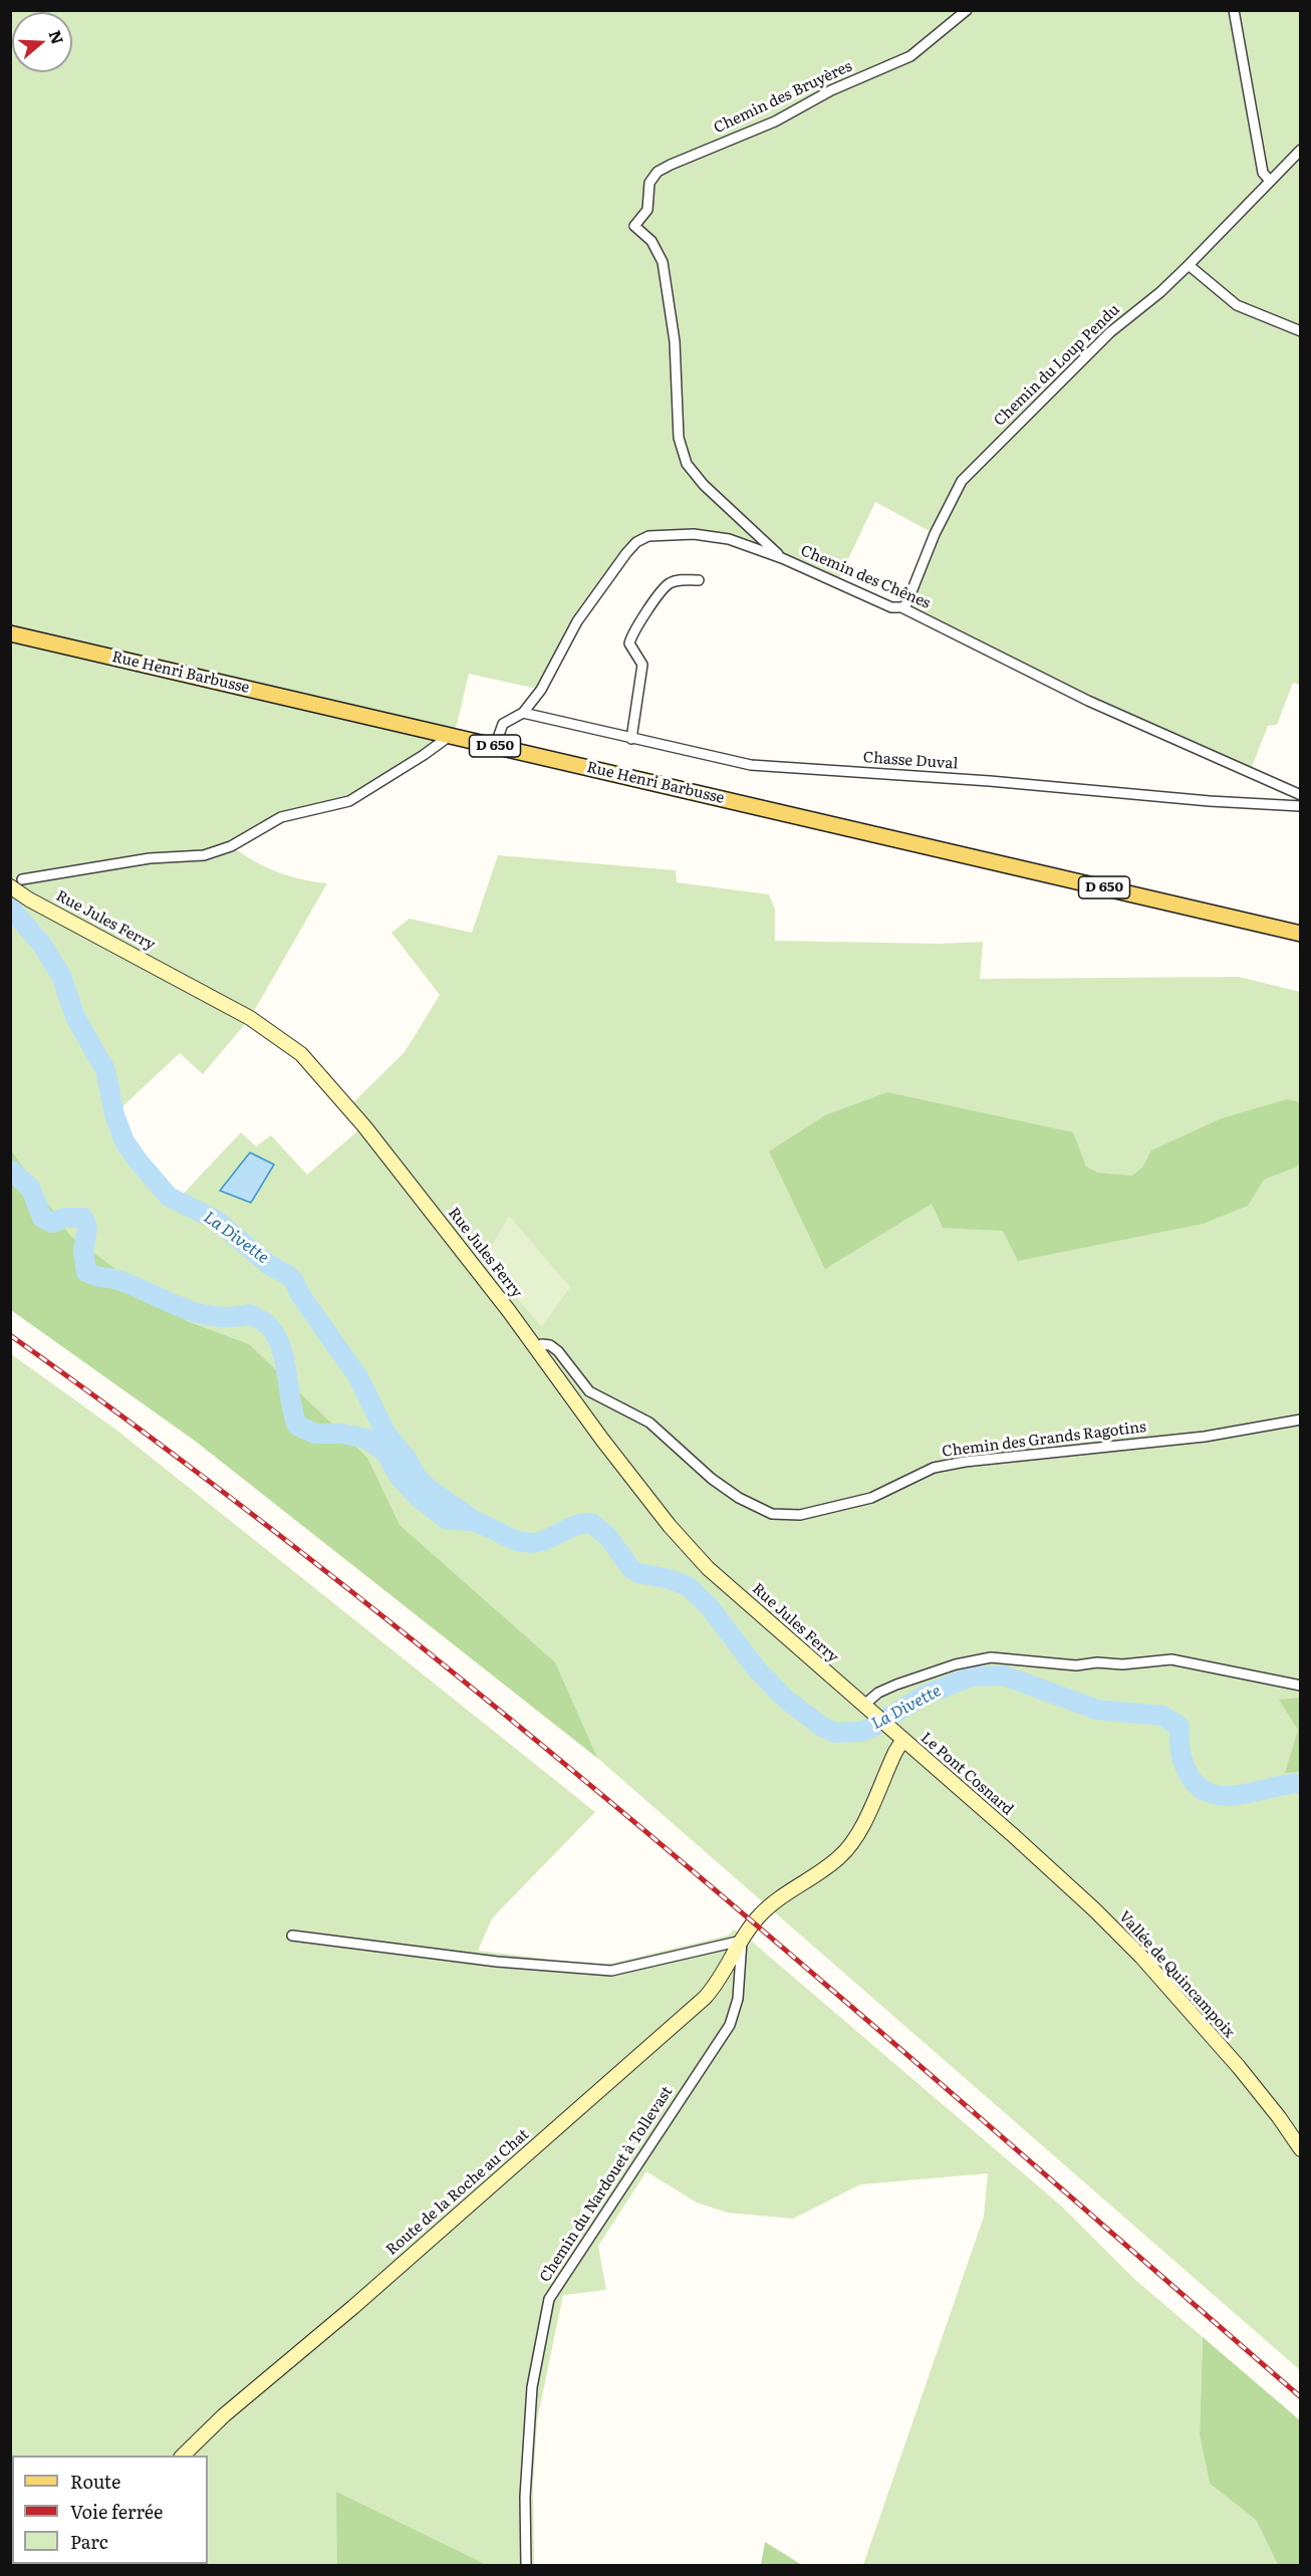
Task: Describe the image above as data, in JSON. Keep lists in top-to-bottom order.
{
  "streets": {
    "main road": [
      "Rue Henri Barbusse",
      "D 650",
      "Rue Jules Ferry",
      "Le Pont Cosnard",
      "Vallée de Quincampoix",
      "Route de la Roche au Chat"
    ],
    "street": [
      "Chemin des Bruyères",
      "Chemin du Loup Pendu",
      "Chemin des Chênes",
      "Chasse Duval",
      "Chemin des Grands Ragotins",
      "Chemin du Nardouet à Tollevast"
    ]
  },
  "crossings": [
    ["Chemin des Bruyères", "Chemin des Chênes"],
    ["Chemin du Loup Pendu", "Chemin des Chênes"],
    ["Chemin des Chênes", "Rue Henri Barbusse"],
    ["Chemin des Chênes", "Chasse Duval"],
    ["Rue Jules Ferry", "Chemin des Grands Ragotins"],
    ["Rue Jules Ferry", "Le Pont Cosnard"],
    ["Le Pont Cosnard", "Vallée de Quincampoix"],
    ["Le Pont Cosnard", "Route de la Roche au Chat"],
    ["Chemin du Nardouet à Tollevast", "Route de la Roche au Chat"]
  ],
  "water": ["La Divette"],
  "legend": ["Route", "Voie ferrée", "Parc"],
  "north": "right"
}
